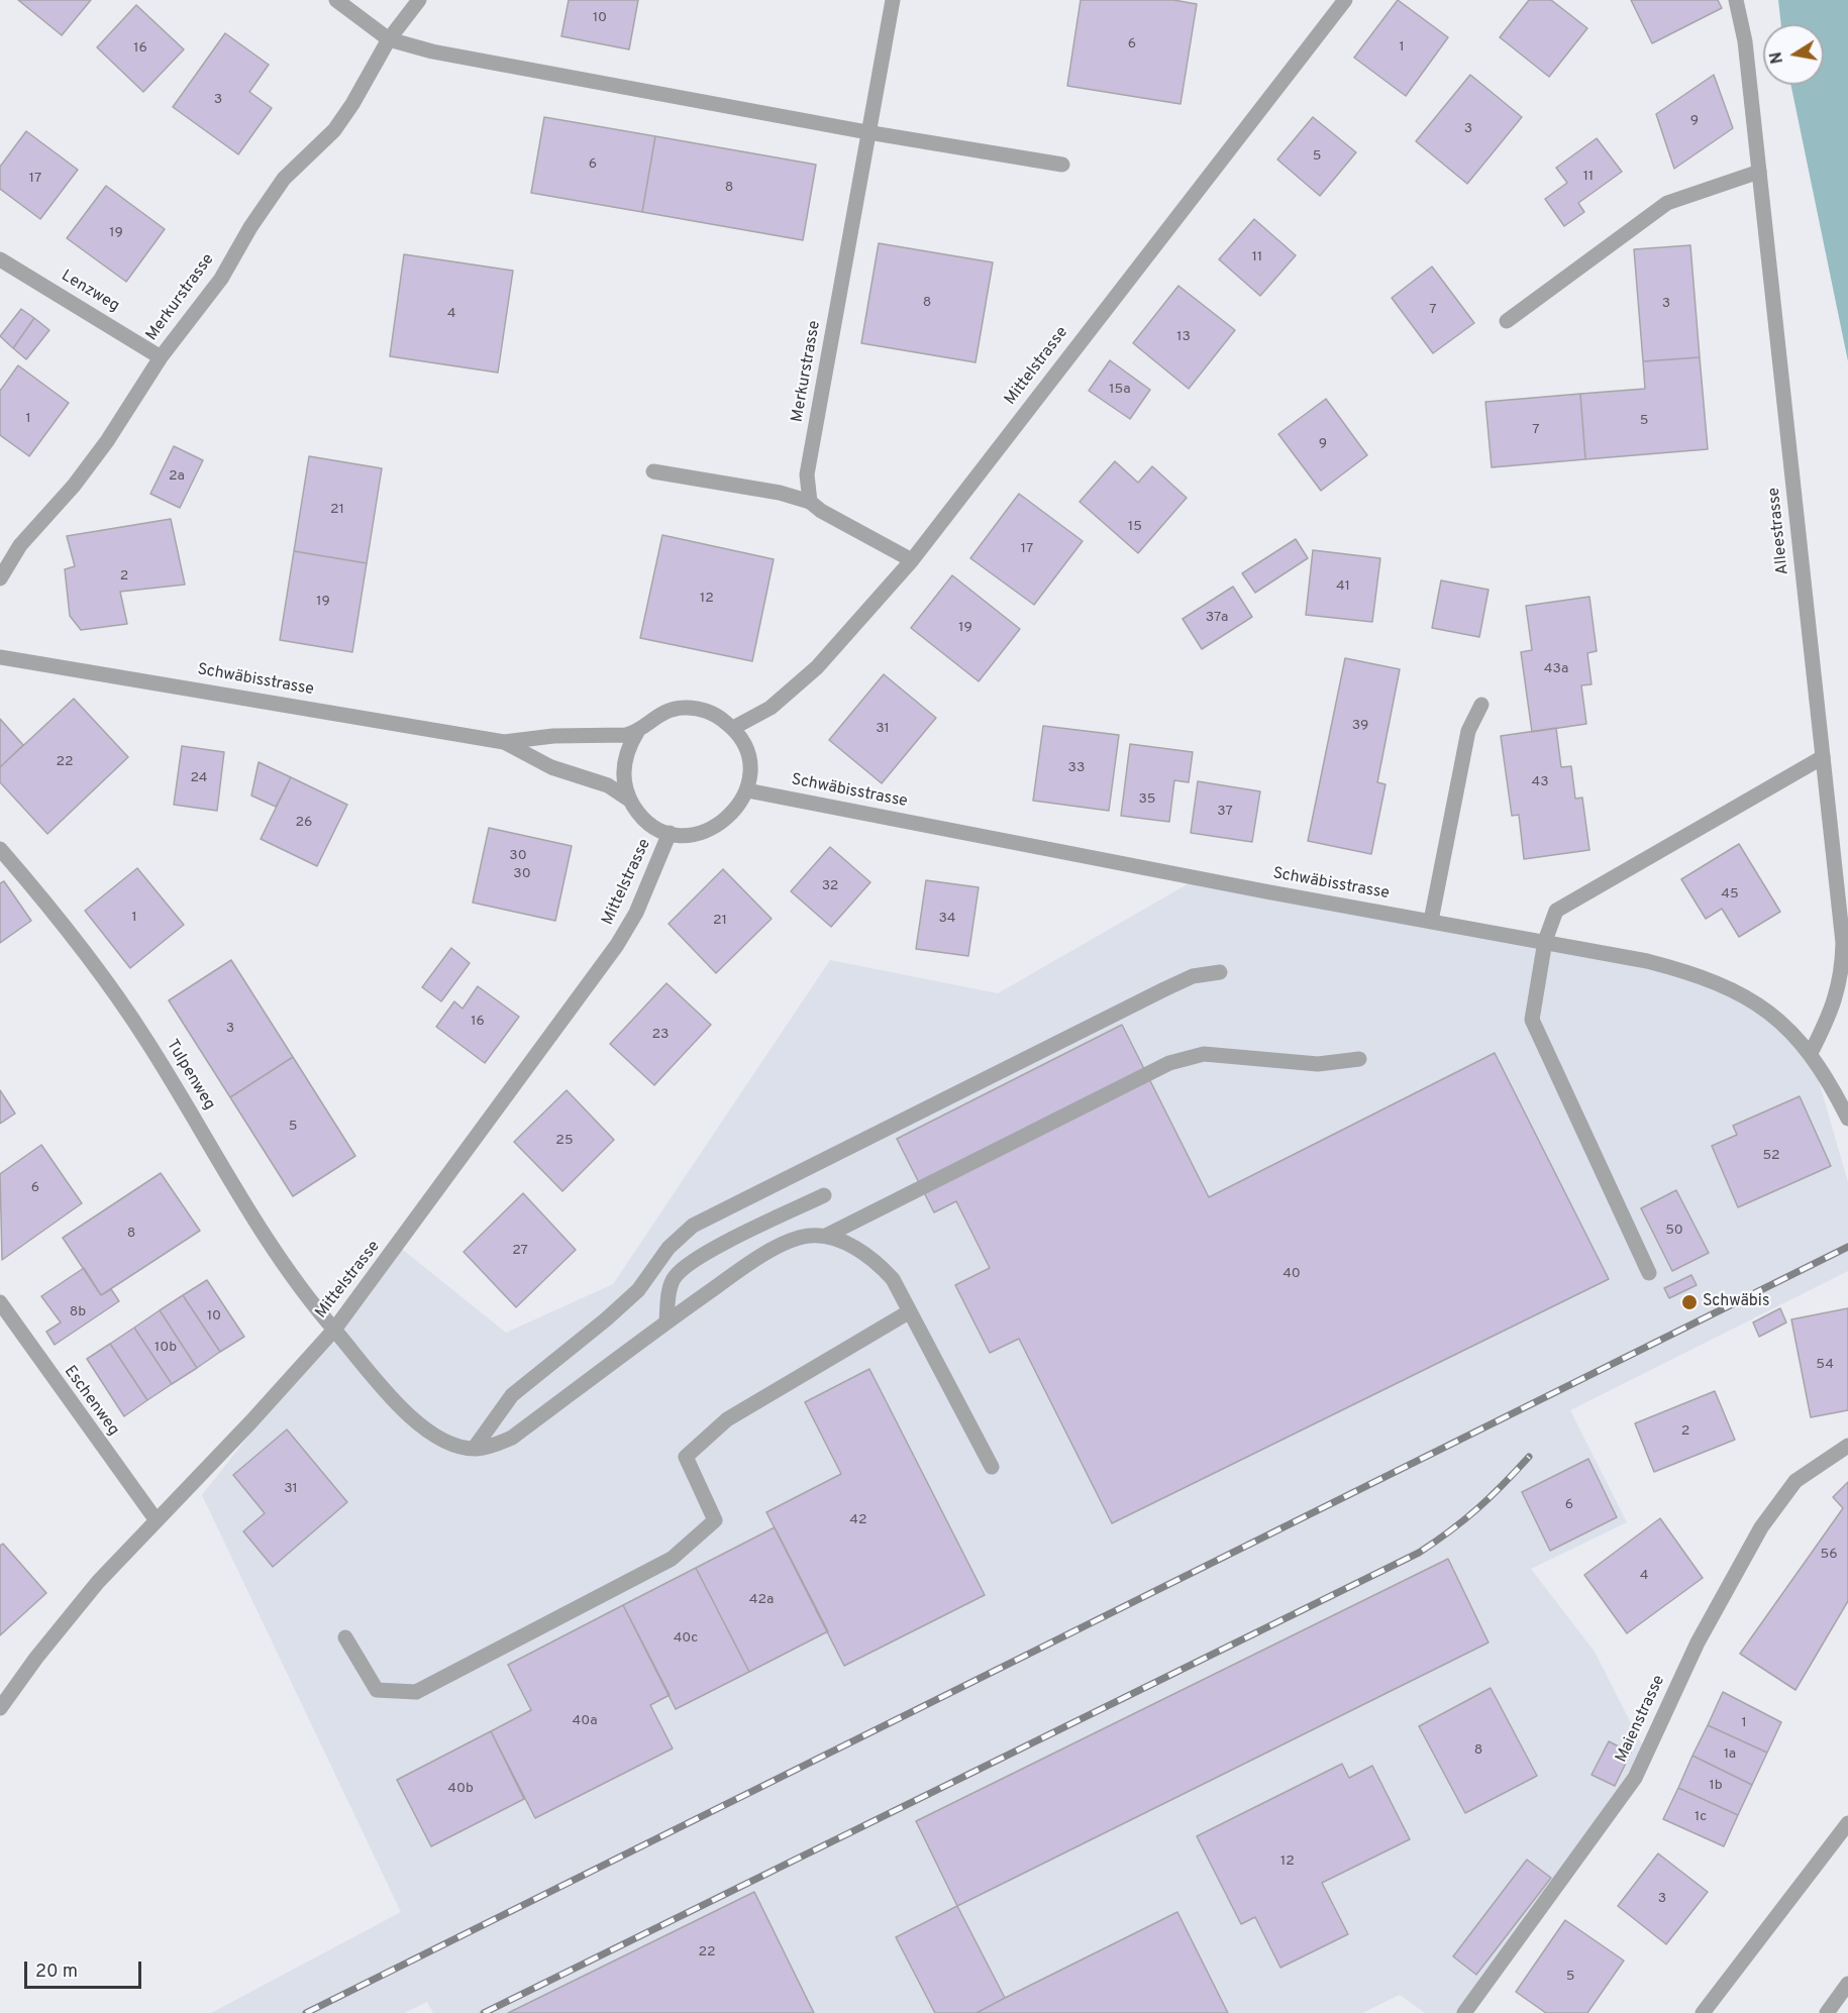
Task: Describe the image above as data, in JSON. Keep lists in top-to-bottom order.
{
  "streets": {
    "street": [
      "Lenzweg",
      "Merkurstrasse",
      "Mittelstrasse",
      "Alleestrasse",
      "Schwäbisstrasse",
      "Tulpenweg",
      "Eschenweg",
      "Maienstrasse"
    ]
  },
  "crossings": [
    ["Lenzweg", "Merkurstrasse"],
    ["Mittelstrasse", "Schwäbisstrasse"],
    ["Mittelstrasse", "Tulpenweg"],
    ["Mittelstrasse", "Eschenweg"],
    ["Alleestrasse", "Schwäbisstrasse"]
  ],
  "places": ["Schwäbis"],
  "house_numbers": [
    "10",
    "6",
    "1",
    "16",
    "3",
    "9",
    "3",
    "5",
    "6",
    "11",
    "17",
    "8",
    "19",
    "11",
    "8",
    "3",
    "7",
    "4",
    "13",
    "15a",
    "1",
    "5",
    "7",
    "9",
    "2a",
    "21",
    "15",
    "17",
    "2",
    "41",
    "12",
    "19",
    "37a",
    "19",
    "43a",
    "39",
    "31",
    "22",
    "33",
    "24",
    "43",
    "35",
    "37",
    "26",
    "30",
    "30",
    "32",
    "45",
    "1",
    "34",
    "21",
    "16",
    "3",
    "23",
    "5",
    "25",
    "52",
    "6",
    "50",
    "8",
    "27",
    "40",
    "8b",
    "10",
    "10b",
    "54",
    "2",
    "31",
    "6",
    "42",
    "56",
    "4",
    "42a",
    "40c",
    "40a",
    "1",
    "8",
    "1a",
    "1b",
    "40b",
    "1c",
    "12",
    "3",
    "22",
    "5"
  ],
  "scale_bar": "20 m",
  "north": "left"
}
